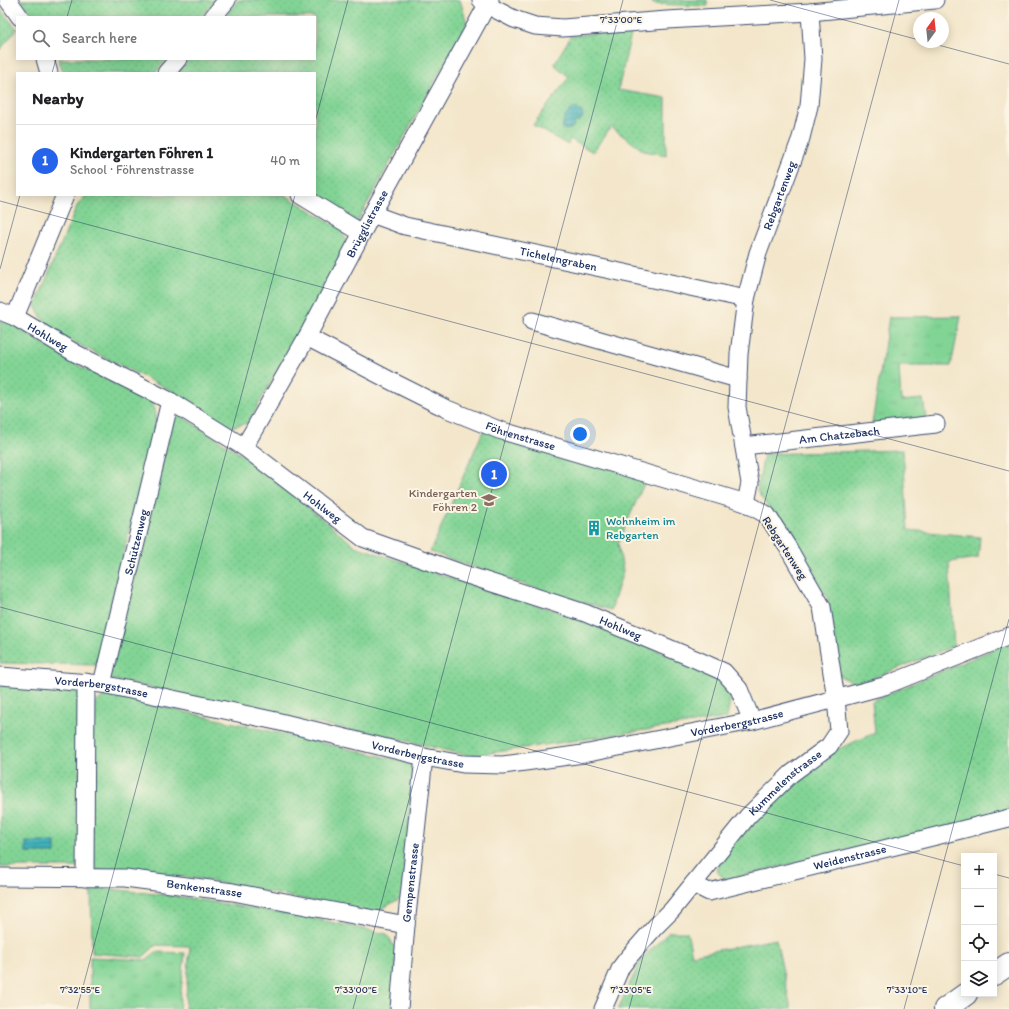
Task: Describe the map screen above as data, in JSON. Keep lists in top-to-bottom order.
{
  "streets": {
    "street": [
      "Rebgartenweg",
      "Brügglistrasse",
      "Tichelengraben",
      "Hohlweg",
      "Föhrenstrasse",
      "Am Chatzebach",
      "Schützenweg",
      "Vorderbergstrasse",
      "Kummelenstrasse",
      "Weidenstrasse",
      "Gempenstrasse",
      "Benkenstrasse"
    ]
  },
  "crossings": [
    ["Rebgartenweg", "Tichelengraben"],
    ["Rebgartenweg", "Föhrenstrasse"],
    ["Rebgartenweg", "Am Chatzebach"],
    ["Rebgartenweg", "Vorderbergstrasse"],
    ["Rebgartenweg", "Kummelenstrasse"],
    ["Brügglistrasse", "Tichelengraben"],
    ["Brügglistrasse", "Hohlweg"],
    ["Brügglistrasse", "Föhrenstrasse"],
    ["Hohlweg", "Schützenweg"],
    ["Hohlweg", "Vorderbergstrasse"],
    ["Schützenweg", "Vorderbergstrasse"],
    ["Schützenweg", "Benkenstrasse"],
    ["Vorderbergstrasse", "Kummelenstrasse"],
    ["Vorderbergstrasse", "Gempenstrasse"],
    ["Kummelenstrasse", "Weidenstrasse"],
    ["Gempenstrasse", "Benkenstrasse"]
  ],
  "places": {
    "school or university": ["Kindergarten Föhren 2"],
    "building": ["Wohnheim im Rebgarten"]
  },
  "north": "top",
  "page": {
    "search": "Search here",
    "heading": "Nearby",
    "list": [
      {
        "mark": "1",
        "name": "Kindergarten Föhren 1",
        "note": "School · Föhrenstrasse",
        "value": "40 m"
      }
    ],
    "pins": "1",
    "map_buttons": ["+", "−"]
  },
  "coordinates": [
    "7°33'00\"E",
    "7°32'55\"E",
    "7°33'05\"E",
    "7°33'10\"E"
  ]
}
